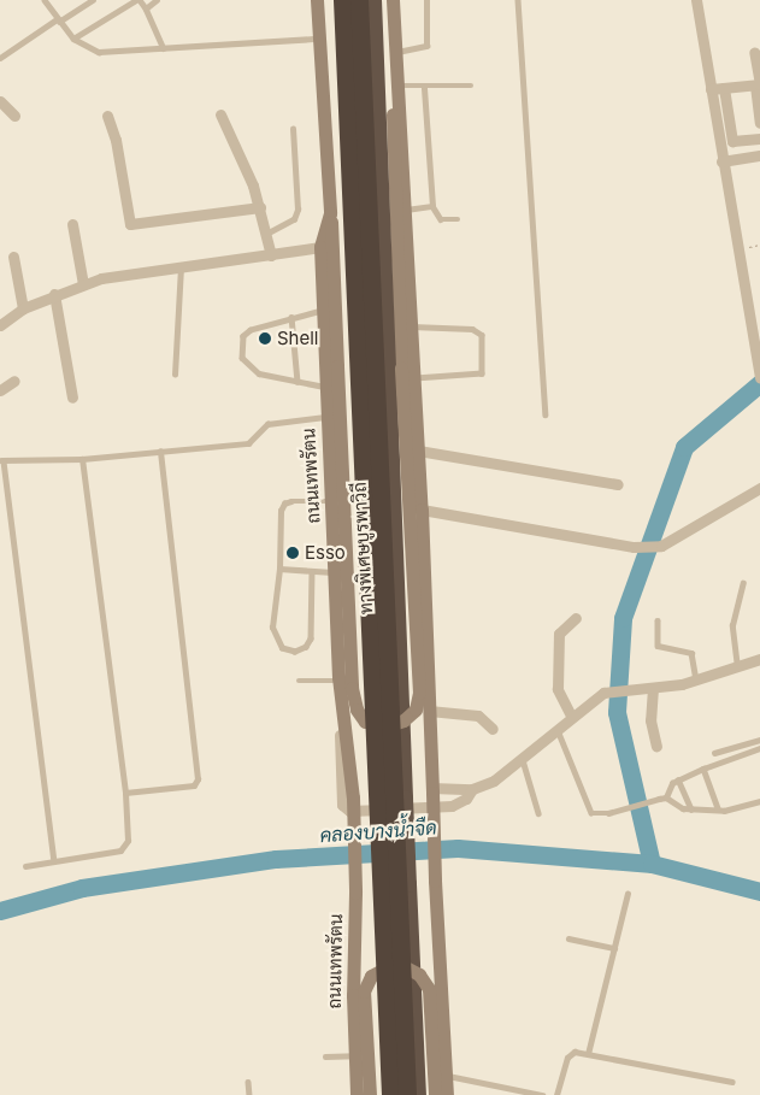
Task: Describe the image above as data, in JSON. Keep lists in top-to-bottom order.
{
  "streets": {
    "highway": ["ทางพิเศษบูรพาวิถี"],
    "main road": ["ถนนเทพรัตน"]
  },
  "water": ["คลองบางน้ำจืด"],
  "places": ["Shell", "Esso"]
}
